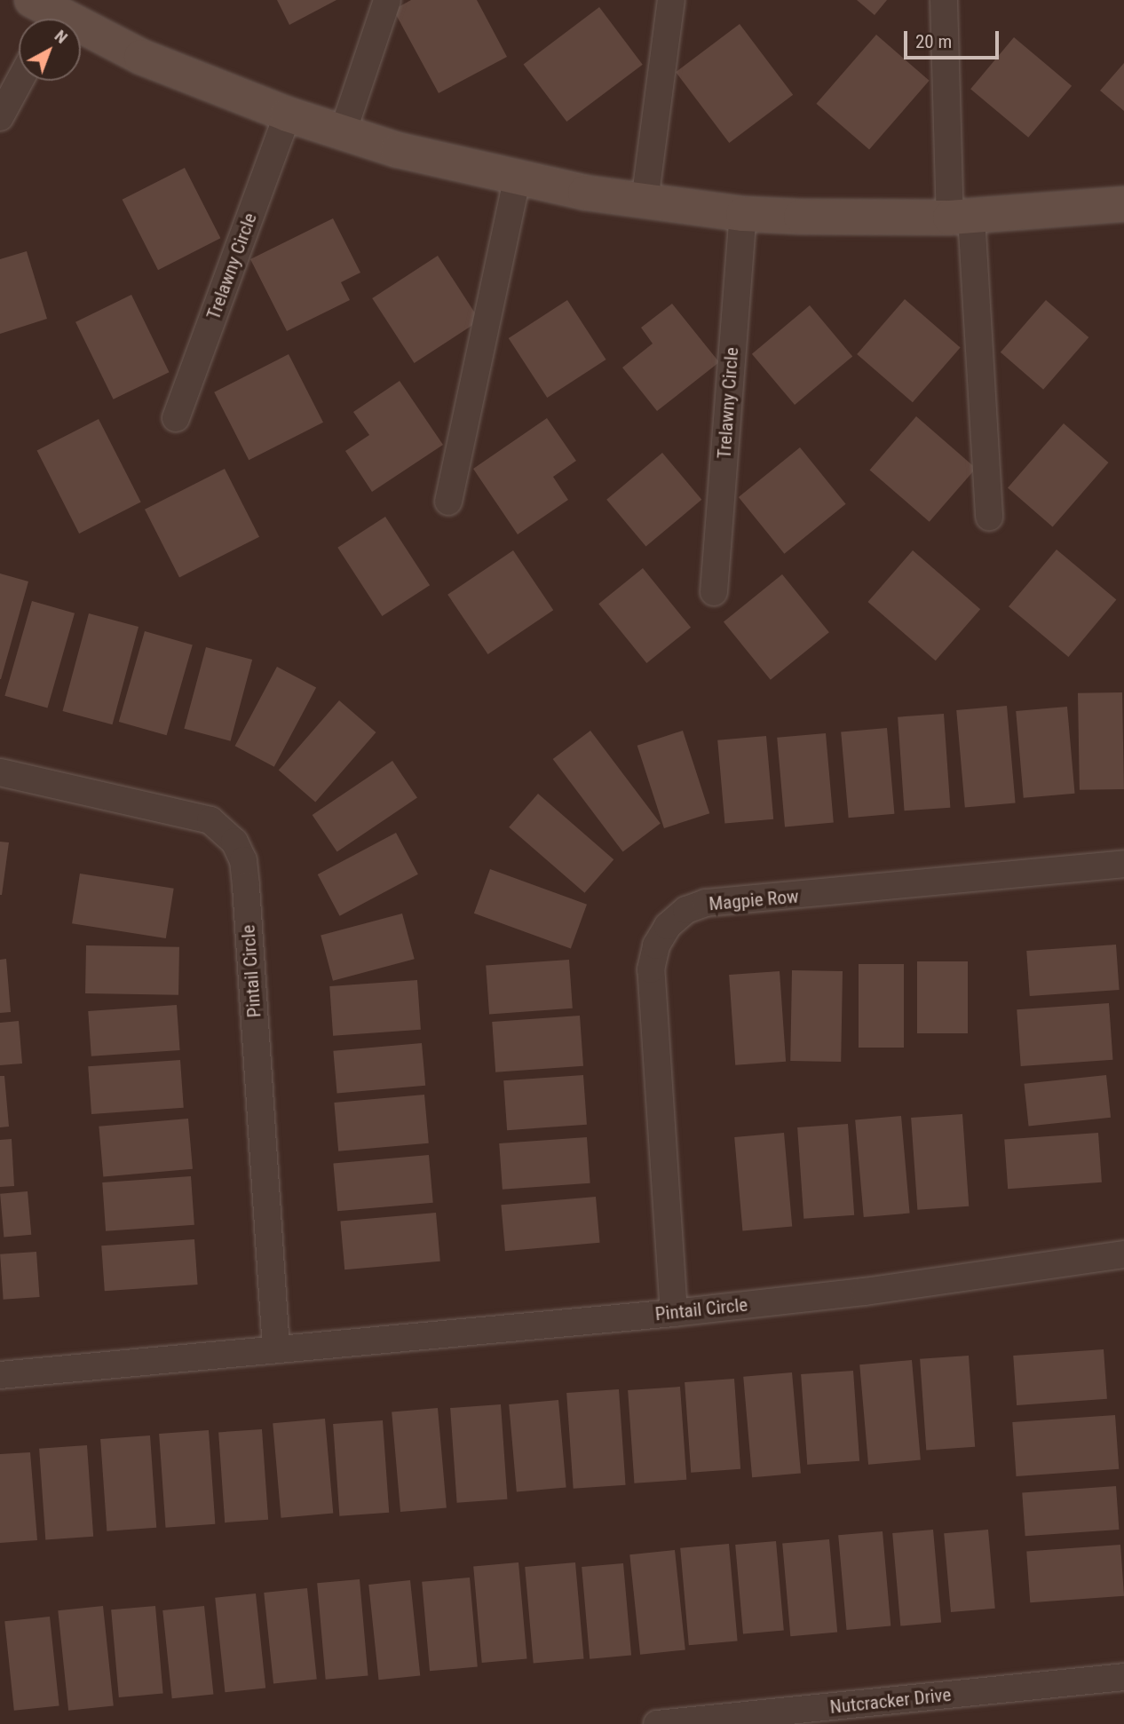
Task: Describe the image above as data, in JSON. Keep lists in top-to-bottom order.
{
  "streets": {
    "street": [
      "Trelawny Circle",
      "Magpie Row",
      "Pintail Circle",
      "Nutcracker Drive"
    ]
  },
  "crossings": [
    ["Magpie Row", "Pintail Circle"]
  ],
  "scale_bar": "20 m",
  "north": "top right"
}
